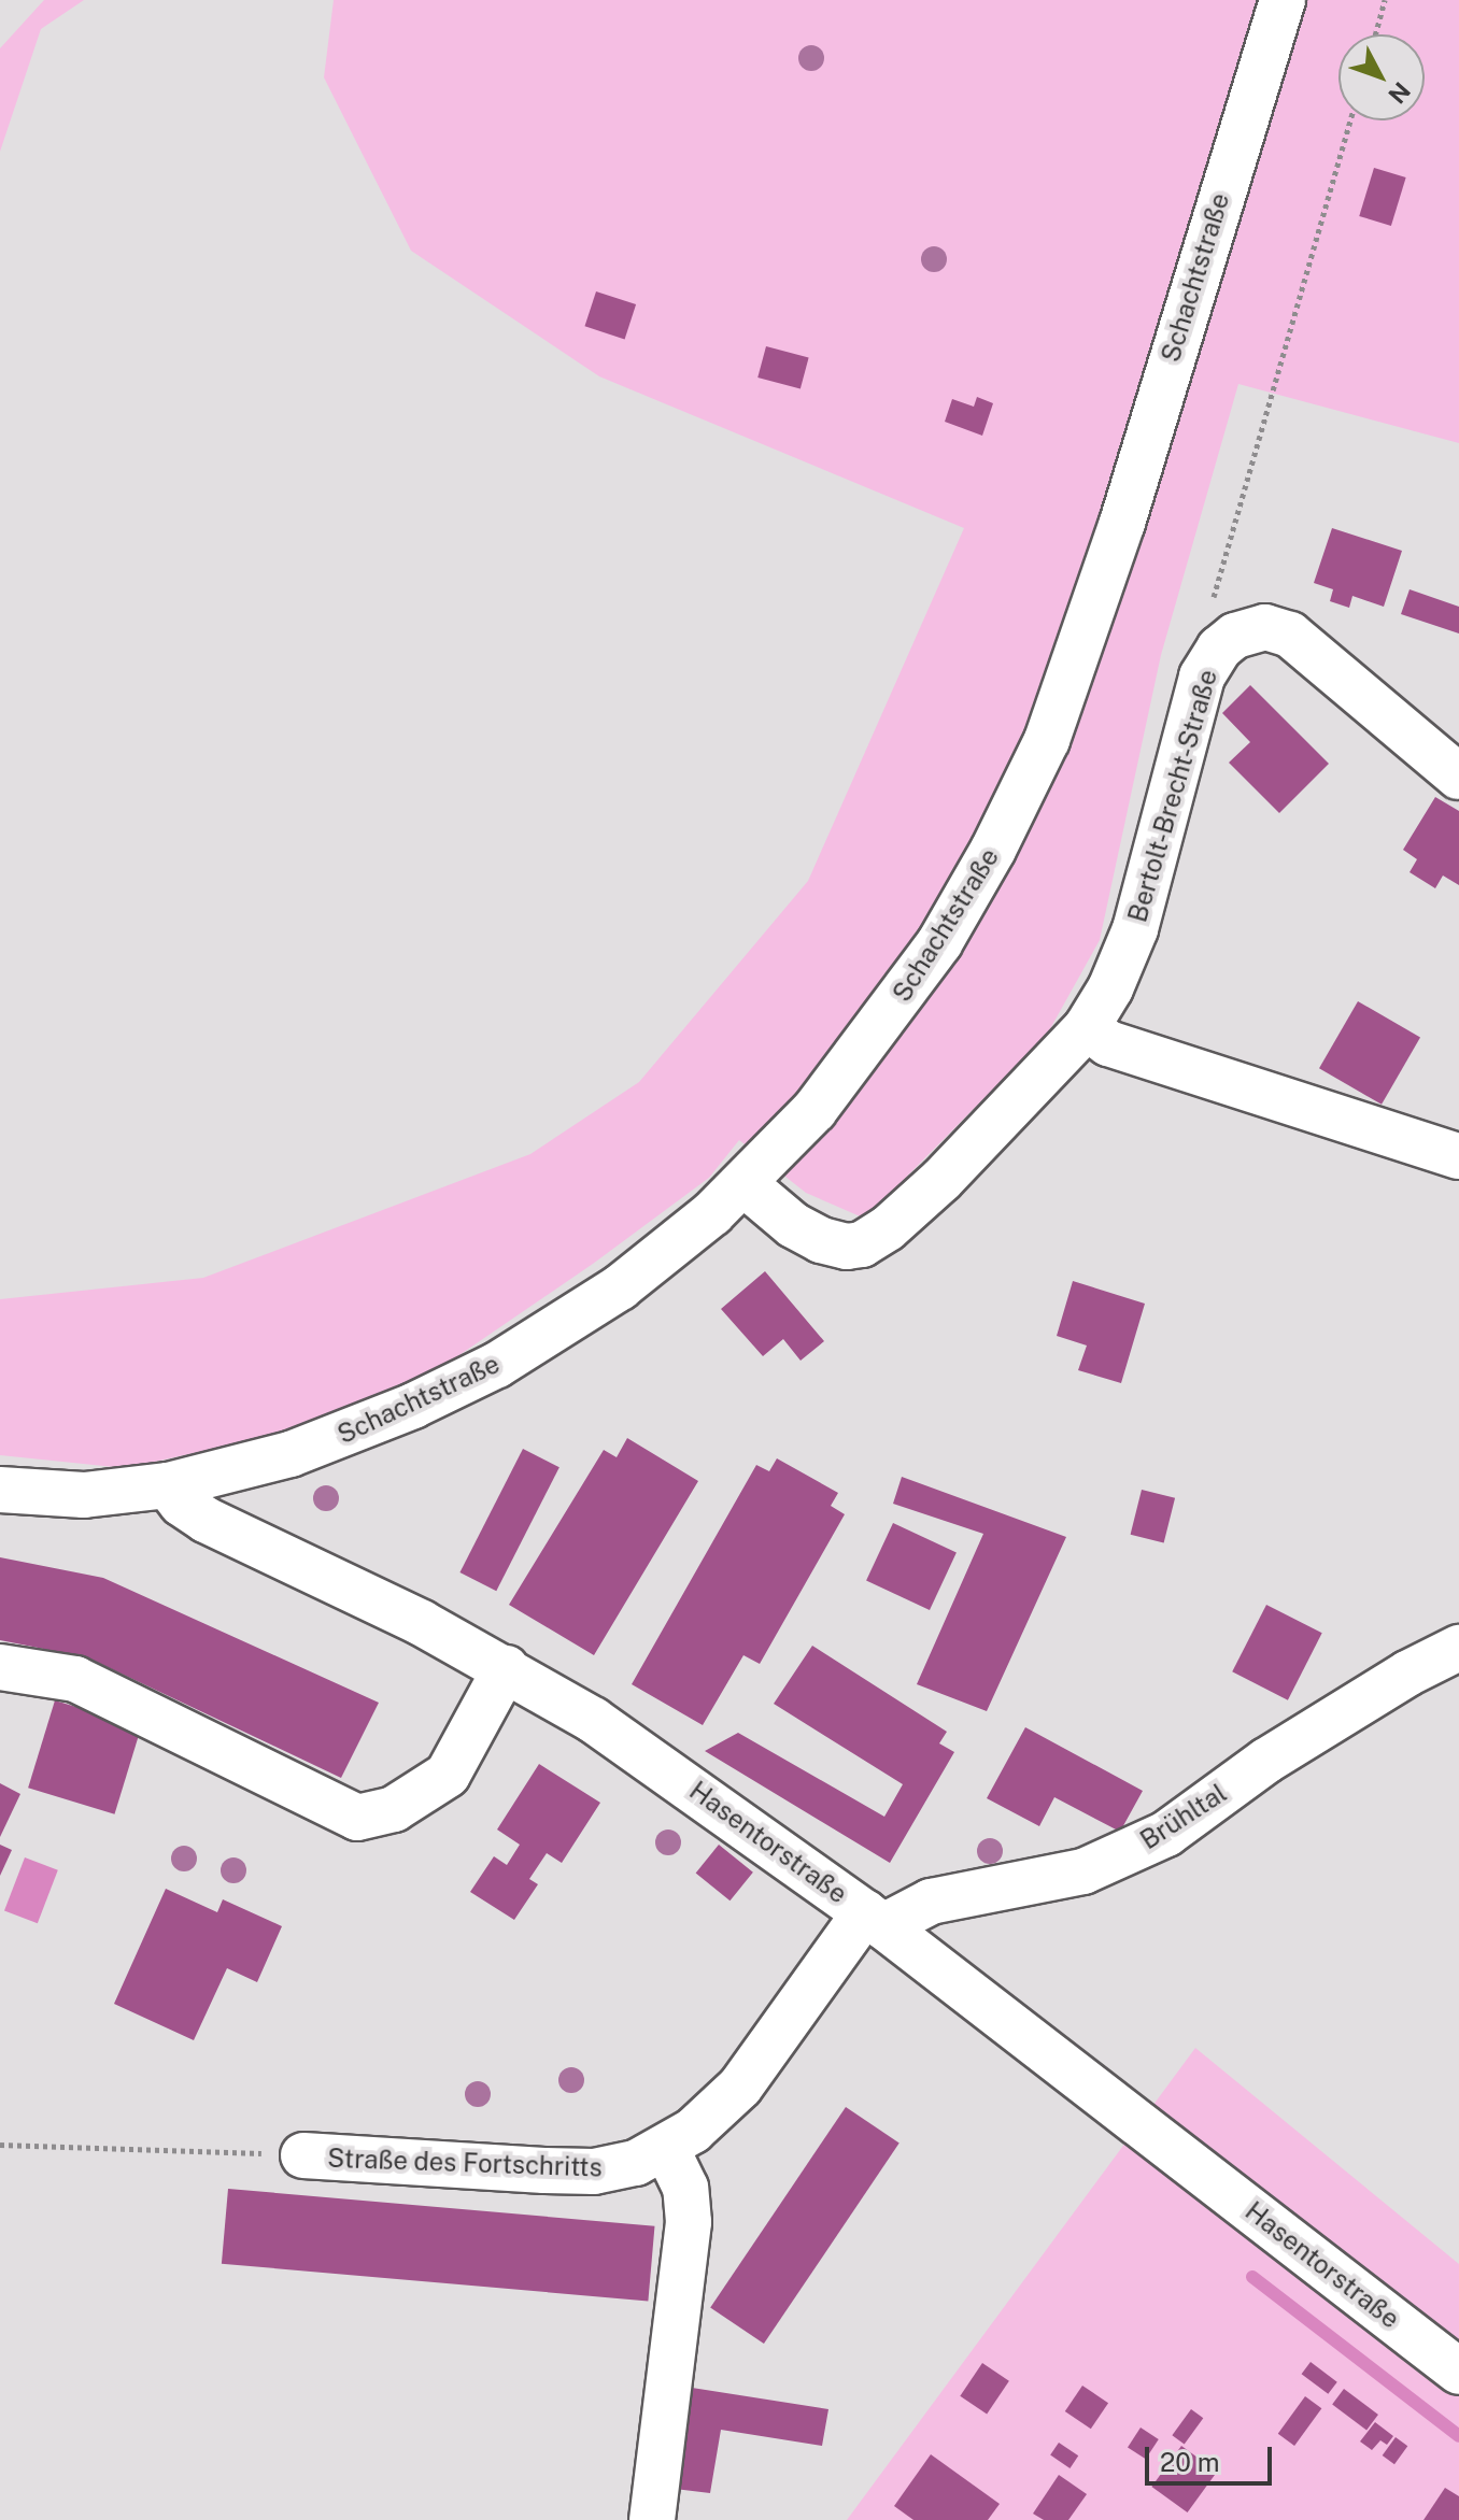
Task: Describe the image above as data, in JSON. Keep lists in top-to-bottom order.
{
  "streets": {
    "street": [
      "Schachtstraße",
      "Bertolt-Brecht-Straße",
      "Brühltal",
      "Hasentorstraße",
      "Straße des Fortschritts"
    ]
  },
  "crossings": [
    ["Schachtstraße", "Bertolt-Brecht-Straße"],
    ["Schachtstraße", "Hasentorstraße"],
    ["Brühltal", "Hasentorstraße"],
    ["Brühltal", "Straße des Fortschritts"],
    ["Hasentorstraße", "Straße des Fortschritts"]
  ],
  "scale_bar": "20 m",
  "north": "bottom right"
}
